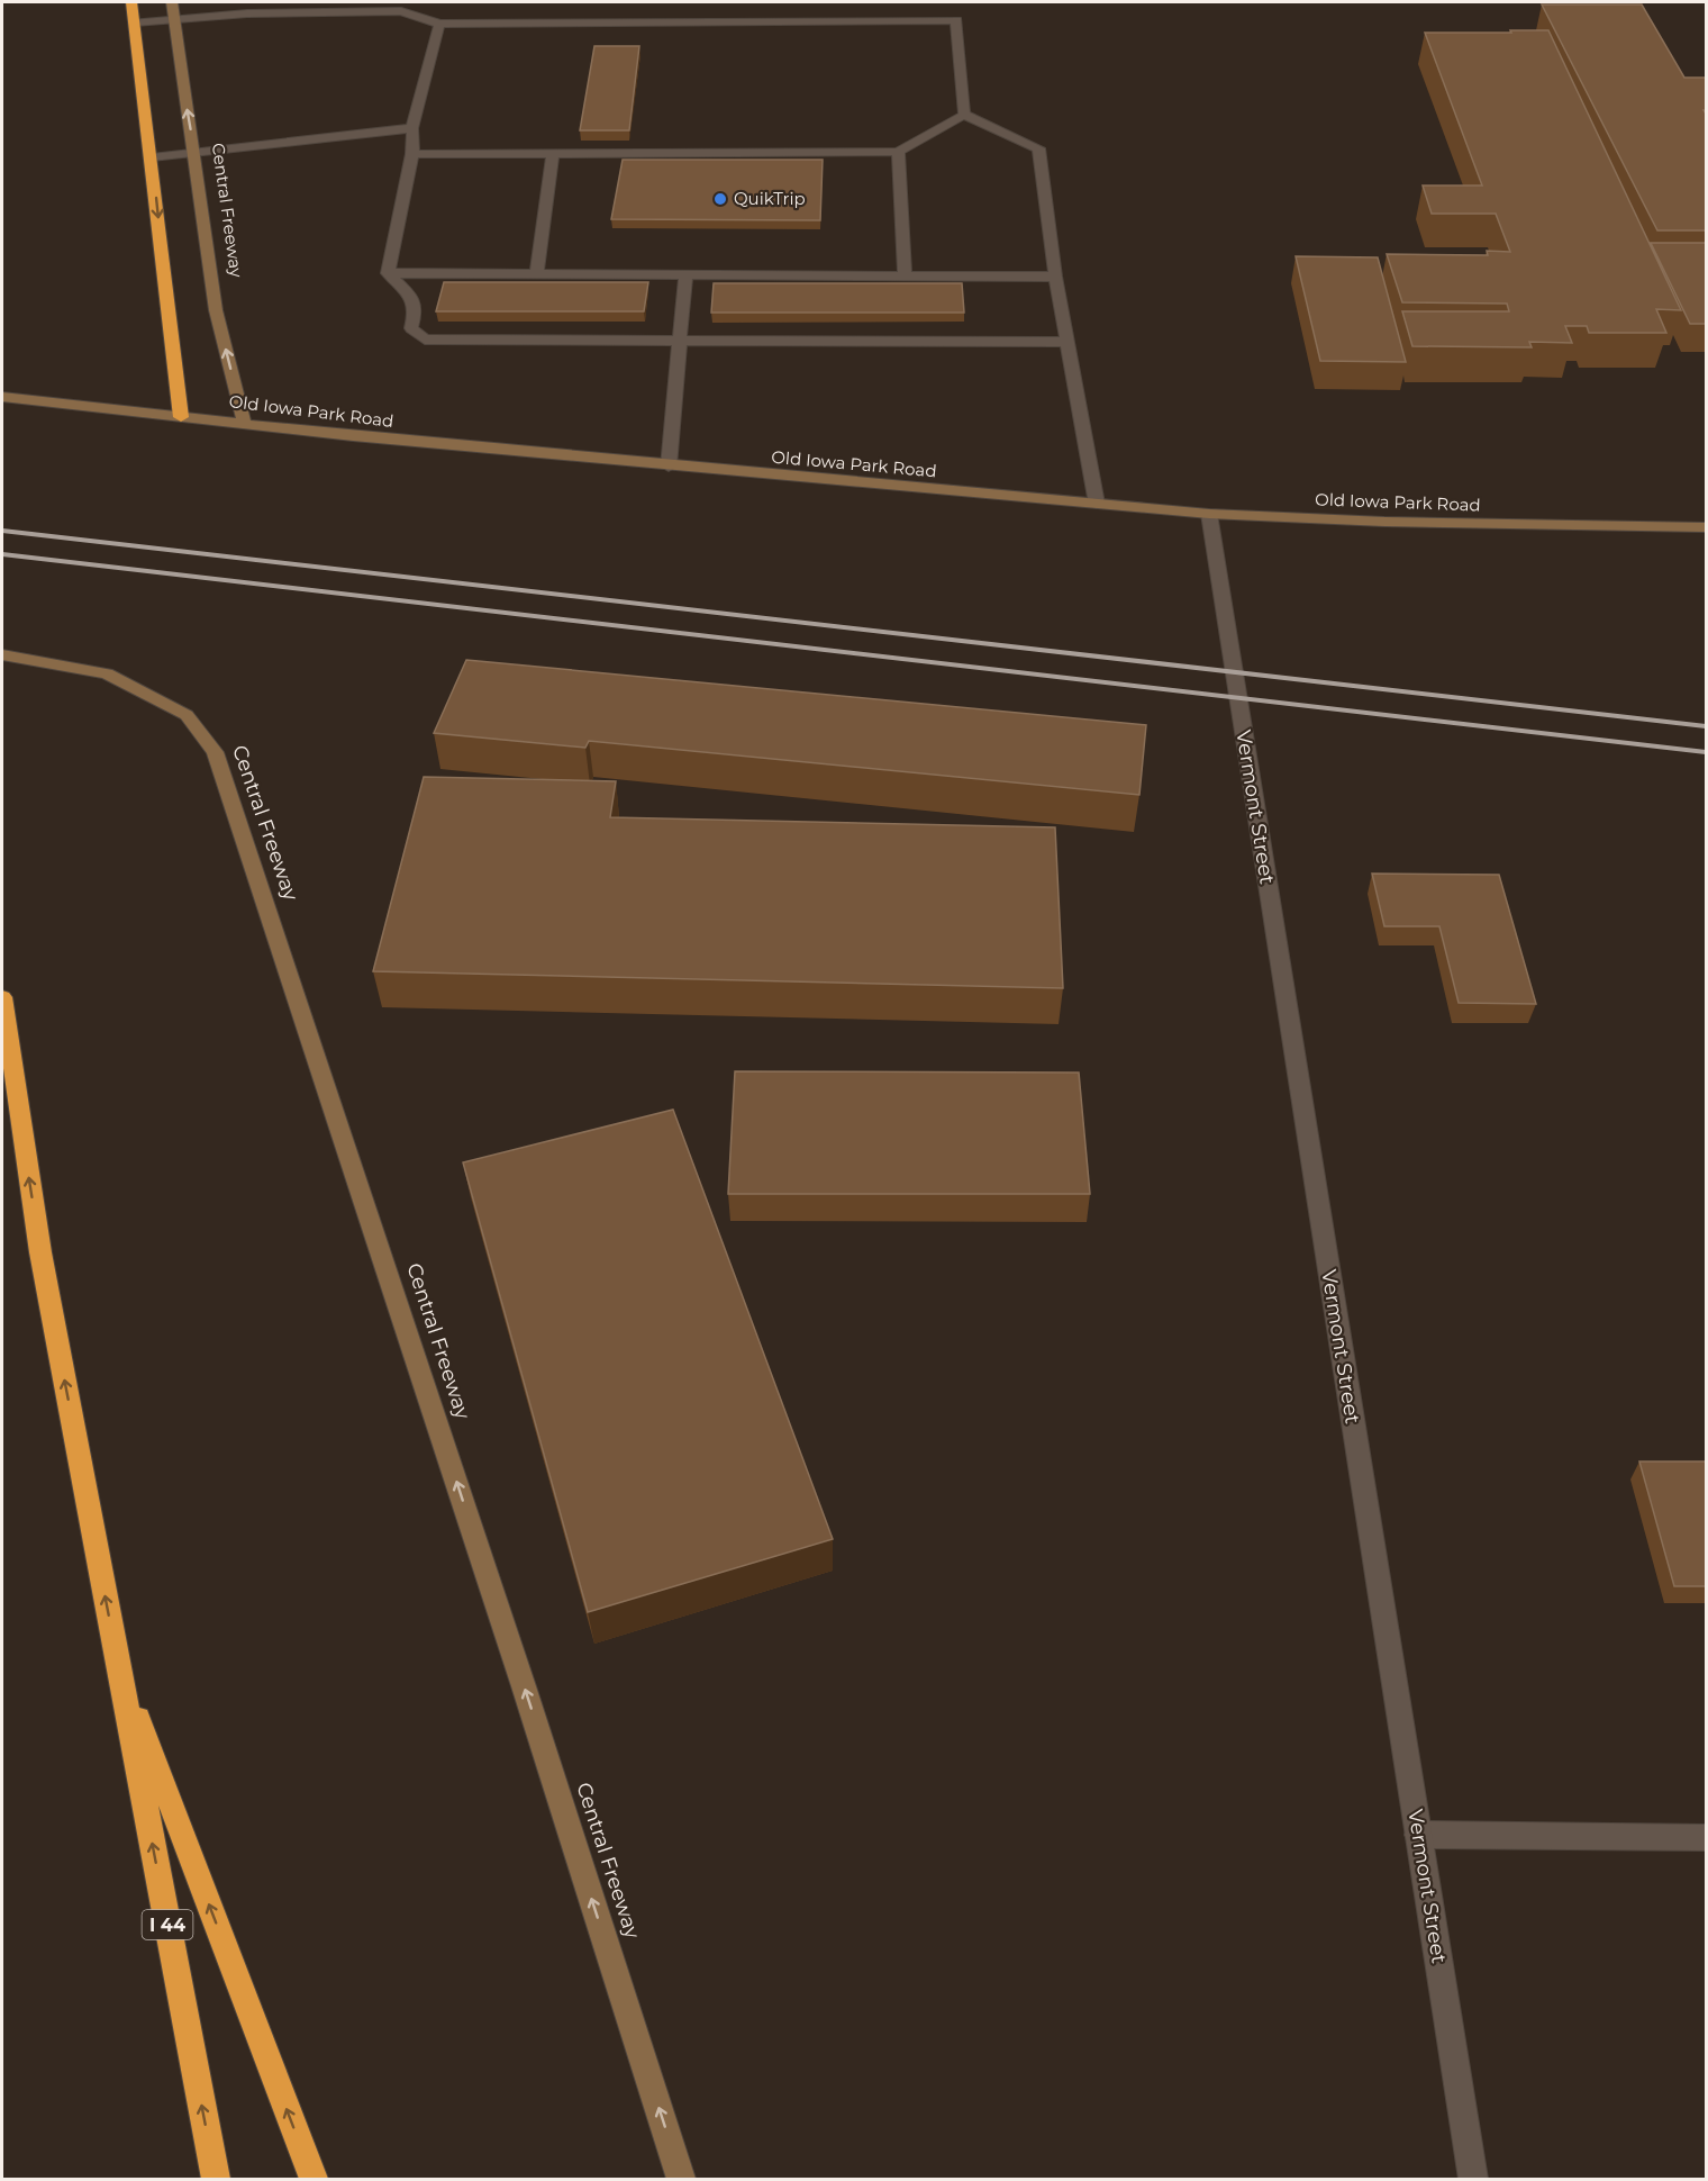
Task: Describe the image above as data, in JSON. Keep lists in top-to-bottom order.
{
  "streets": {
    "highway": ["I 44"],
    "main road": ["Central Freeway", "Old Iowa Park Road"],
    "street": ["Vermont Street"]
  },
  "crossings": [
    ["Central Freeway", "Old Iowa Park Road"],
    ["Old Iowa Park Road", "Vermont Street"]
  ],
  "one_way": ["Central Freeway"],
  "places": ["QuikTrip"]
}
